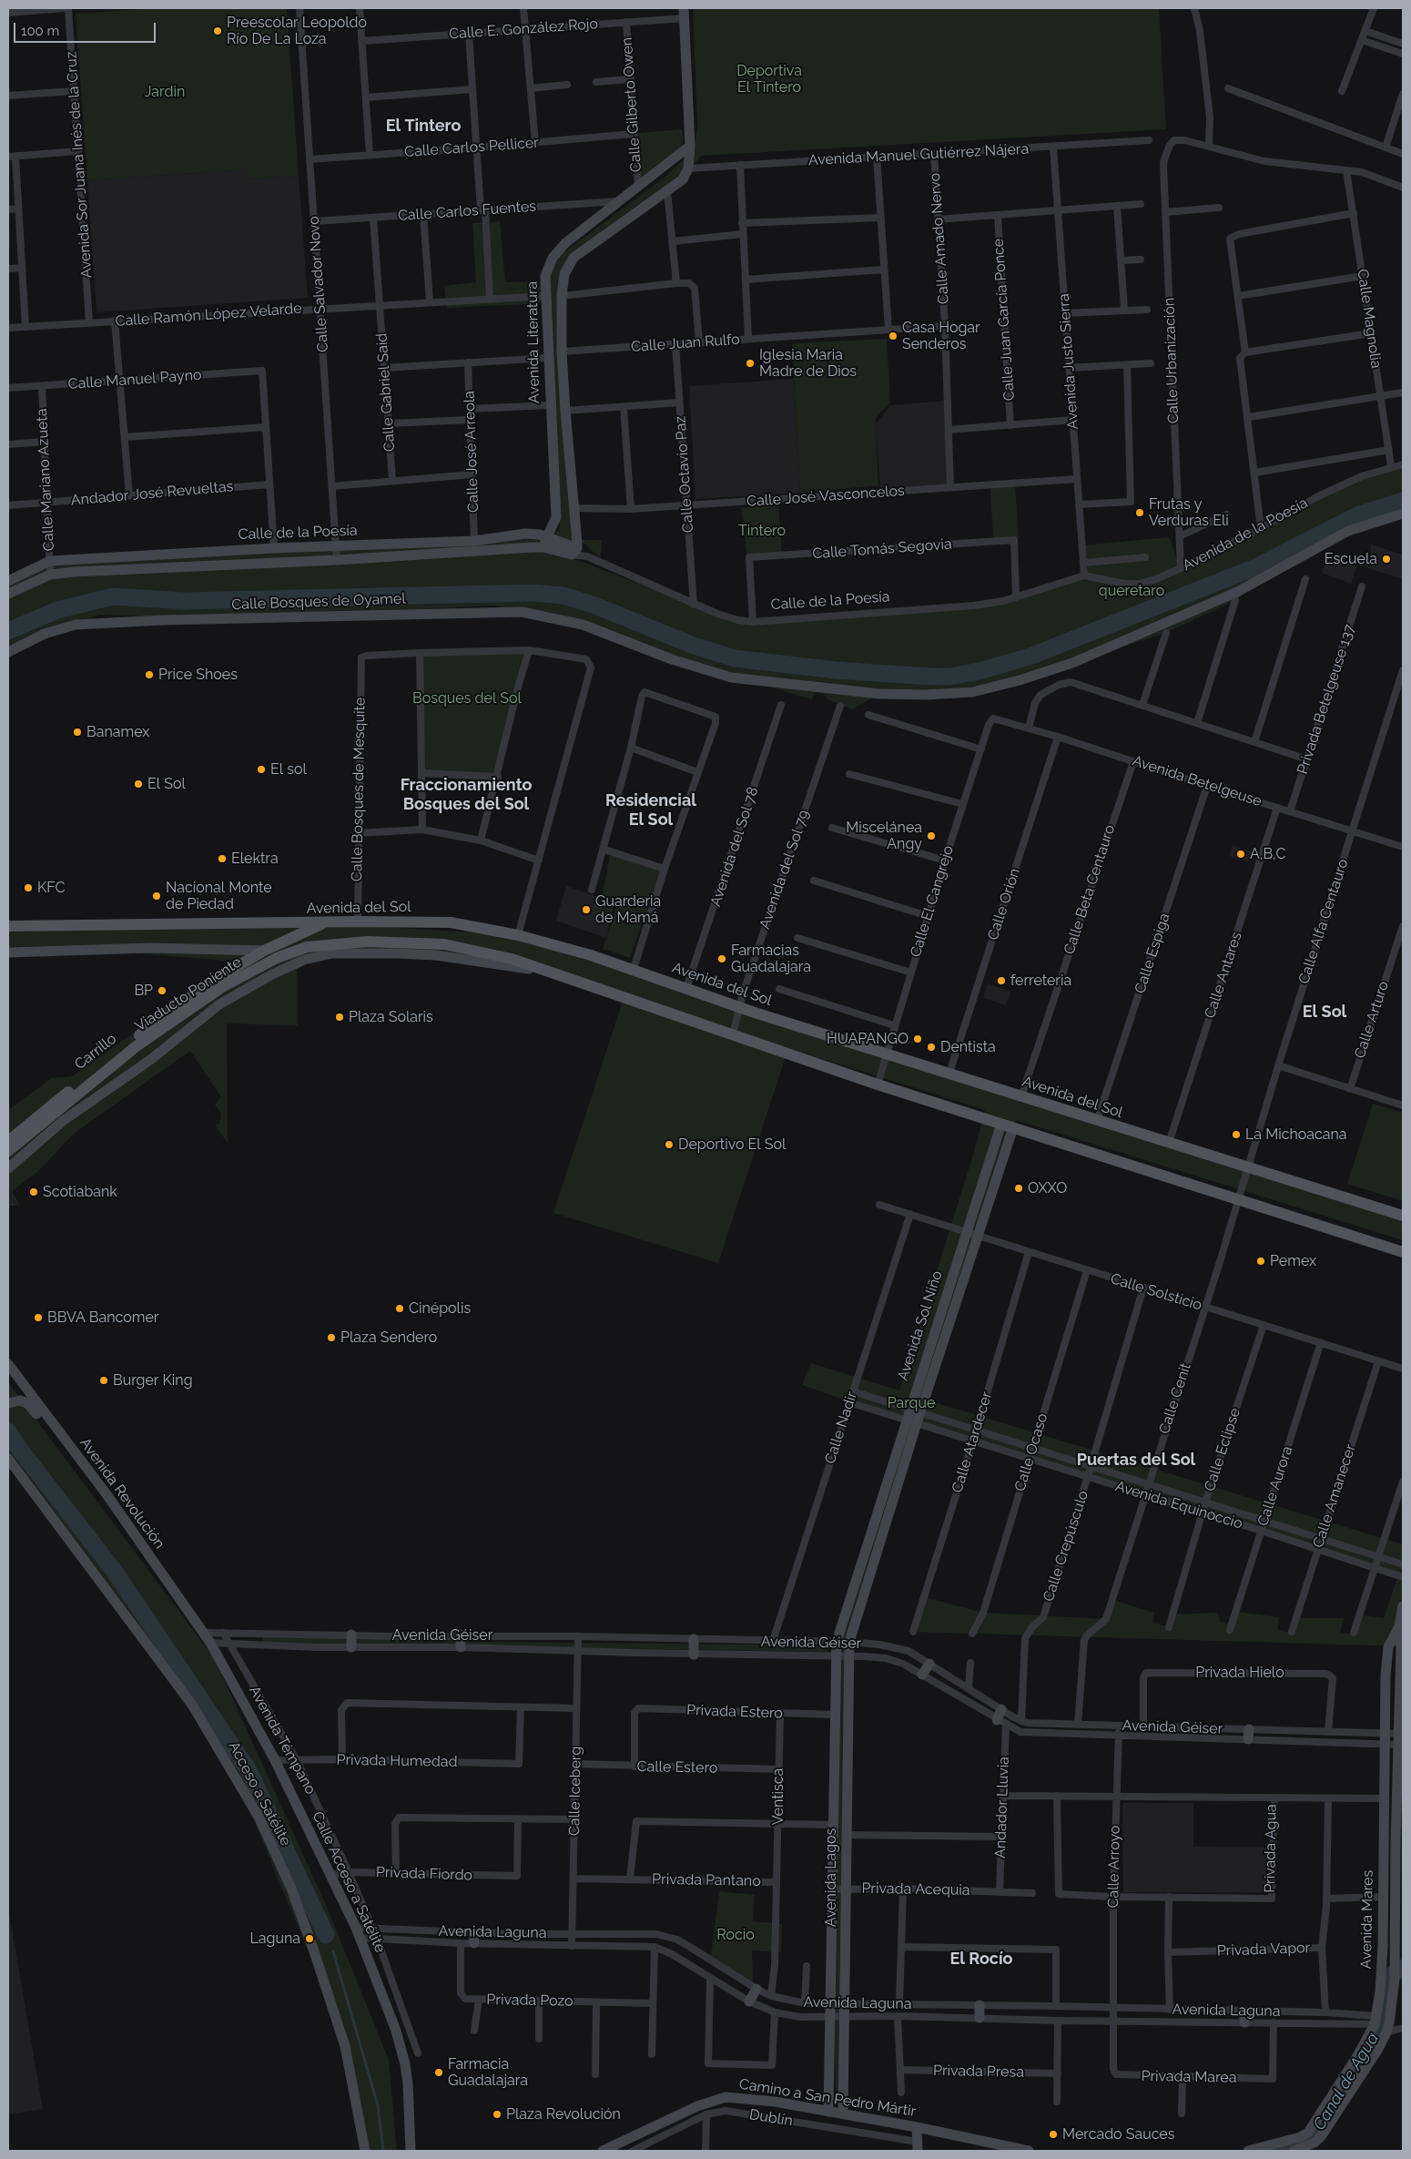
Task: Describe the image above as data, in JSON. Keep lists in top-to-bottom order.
{
  "streets": {
    "main road": ["Avenida del Sol", "Viaducto Poniente", "Carrillo"],
    "street": [
      "Calle E. González Rojo",
      "Calle Gilberto Owen",
      "Calle Carlos Pellicer",
      "Avenida Manuel Gutiérrez Nájera",
      "Avenida Sor Juana Inés de la Cruz",
      "Calle Carlos Fuentes",
      "Calle Amado Nervo",
      "Calle Salvador Novo",
      "Calle Ramón López Velarde",
      "Calle Magnolia",
      "Calle Juan García Ponce",
      "Avenida Literatura",
      "Calle Juan Rulfo",
      "Calle Urbanización",
      "Avenida Justo Sierra",
      "Calle Manuel Payno",
      "Calle Gabriel Said",
      "Calle José Arreola",
      "Calle Octavio Paz",
      "Calle Mariano Azueta",
      "Andador José Revueltas",
      "Calle José Vasconcelos",
      "Calle de la Poesía",
      "Avenida de la Poesía",
      "Calle Tomás Segovia",
      "Calle Bosques de Oyamel",
      "Privada Betelgeuse 137",
      "Avenida Betelgeuse",
      "Calle Bosques de Mesquite",
      "Avenida del Sol 78",
      "Avenida del Sol 79",
      "Calle Beta Centauro",
      "Calle El Cangrejo",
      "Calle Orión",
      "Calle Alfa Centauro",
      "Calle Espiga",
      "Calle Antares",
      "Calle Arturo",
      "Calle Solsticio",
      "Avenida Sol Niño",
      "Calle Cenit",
      "Calle Nadir",
      "Calle Atardecer",
      "Calle Eclipse",
      "Calle Ocaso",
      "Calle Aurora",
      "Avenida Revolución",
      "Calle Amanecer",
      "Avenida Equinoccio",
      "Calle Crepúsculo",
      "Avenida Géiser",
      "Privada Hielo",
      "Privada Estero",
      "Avenida Témpano",
      "Privada Humedad",
      "Calle Estero",
      "Calle Iceberg",
      "Acceso a Satélite",
      "Ventisca",
      "Andador Lluvia",
      "Privada Agua",
      "Calle Arroyo",
      "Privada Fiordo",
      "Avenida Lagos",
      "Privada Pantano",
      "Calle Acceso a Satélite",
      "Privada Acequia",
      "Avenida Mares",
      "Avenida Laguna",
      "Privada Vapor",
      "Privada Pozo",
      "Privada Presa",
      "Privada Marea",
      "Camino a San Pedro Mártir",
      "Dublín"
    ]
  },
  "crossings": [
    ["Calle E. González Rojo", "Calle Gilberto Owen"],
    ["Calle Gilberto Owen", "Calle Carlos Pellicer"],
    ["Calle Gilberto Owen", "Avenida Literatura"],
    ["Calle Carlos Pellicer", "Calle Salvador Novo"],
    ["Avenida Manuel Gutiérrez Nájera", "Calle Amado Nervo"],
    ["Avenida Manuel Gutiérrez Nájera", "Avenida Literatura"],
    ["Avenida Manuel Gutiérrez Nájera", "Avenida Justo Sierra"],
    ["Avenida Sor Juana Inés de la Cruz", "Calle Ramón López Velarde"],
    ["Calle Carlos Fuentes", "Calle Salvador Novo"],
    ["Calle Carlos Fuentes", "Avenida Literatura"],
    ["Calle Carlos Fuentes", "Calle Gabriel Said"],
    ["Calle Amado Nervo", "Calle Juan Rulfo"],
    ["Calle Amado Nervo", "Calle José Vasconcelos"],
    ["Calle Salvador Novo", "Calle Ramón López Velarde"],
    ["Calle Salvador Novo", "Calle de la Poesía"],
    ["Calle Ramón López Velarde", "Avenida Literatura"],
    ["Calle Ramón López Velarde", "Calle Gabriel Said"],
    ["Calle Magnolia", "Avenida de la Poesía"],
    ["Avenida Literatura", "Calle Juan Rulfo"],
    ["Avenida Literatura", "Calle José Vasconcelos"],
    ["Avenida Literatura", "Calle de la Poesía"],
    ["Calle Juan Rulfo", "Calle Octavio Paz"],
    ["Calle Urbanización", "Avenida de la Poesía"],
    ["Avenida Justo Sierra", "Calle José Vasconcelos"],
    ["Avenida Justo Sierra", "Calle de la Poesía"],
    ["Avenida Justo Sierra", "Avenida de la Poesía"],
    ["Calle Manuel Payno", "Calle Mariano Azueta"],
    ["Calle José Arreola", "Calle de la Poesía"],
    ["Calle Octavio Paz", "Calle José Vasconcelos"],
    ["Calle Octavio Paz", "Calle de la Poesía"],
    ["Calle Mariano Azueta", "Andador José Revueltas"],
    ["Calle Mariano Azueta", "Calle de la Poesía"],
    ["Calle de la Poesía", "Avenida de la Poesía"],
    ["Calle de la Poesía", "Calle Tomás Segovia"],
    ["Privada Betelgeuse 137", "Avenida Betelgeuse"],
    ["Avenida Betelgeuse", "Calle Beta Centauro"],
    ["Avenida Betelgeuse", "Calle El Cangrejo"],
    ["Avenida Betelgeuse", "Calle Orión"],
    ["Avenida Betelgeuse", "Calle Alfa Centauro"],
    ["Avenida Betelgeuse", "Calle Espiga"],
    ["Avenida Betelgeuse", "Calle Antares"],
    ["Calle Bosques de Mesquite", "Avenida del Sol"],
    ["Avenida del Sol 78", "Avenida del Sol"],
    ["Avenida del Sol 79", "Avenida del Sol"],
    ["Calle Beta Centauro", "Avenida del Sol"],
    ["Calle El Cangrejo", "Avenida del Sol"],
    ["Calle Orión", "Avenida del Sol"],
    ["Avenida del Sol", "Calle Alfa Centauro"],
    ["Avenida del Sol", "Calle Espiga"],
    ["Avenida del Sol", "Calle Antares"],
    ["Avenida del Sol", "Carrillo"],
    ["Calle Alfa Centauro", "Calle Cenit"],
    ["Calle Solsticio", "Avenida Sol Niño"],
    ["Calle Solsticio", "Calle Cenit"],
    ["Calle Solsticio", "Calle Nadir"],
    ["Calle Solsticio", "Calle Atardecer"],
    ["Calle Solsticio", "Calle Eclipse"],
    ["Calle Solsticio", "Calle Ocaso"],
    ["Calle Solsticio", "Calle Aurora"],
    ["Calle Solsticio", "Calle Amanecer"],
    ["Calle Solsticio", "Calle Crepúsculo"],
    ["Avenida Sol Niño", "Avenida Equinoccio"],
    ["Avenida Sol Niño", "Avenida Géiser"],
    ["Avenida Sol Niño", "Avenida Lagos"],
    ["Calle Cenit", "Avenida Equinoccio"],
    ["Calle Cenit", "Avenida Géiser"],
    ["Calle Nadir", "Avenida Equinoccio"],
    ["Calle Nadir", "Avenida Géiser"],
    ["Calle Atardecer", "Avenida Equinoccio"],
    ["Calle Eclipse", "Avenida Equinoccio"],
    ["Calle Ocaso", "Avenida Equinoccio"],
    ["Calle Aurora", "Avenida Equinoccio"],
    ["Avenida Revolución", "Avenida Géiser"],
    ["Avenida Revolución", "Calle Acceso a Satélite"],
    ["Calle Amanecer", "Avenida Equinoccio"],
    ["Avenida Equinoccio", "Calle Crepúsculo"],
    ["Calle Crepúsculo", "Avenida Géiser"],
    ["Avenida Géiser", "Privada Hielo"],
    ["Avenida Géiser", "Avenida Témpano"],
    ["Avenida Géiser", "Calle Iceberg"],
    ["Avenida Géiser", "Andador Lluvia"],
    ["Avenida Géiser", "Calle Arroyo"],
    ["Avenida Géiser", "Avenida Lagos"],
    ["Avenida Géiser", "Calle Acceso a Satélite"],
    ["Avenida Géiser", "Avenida Mares"],
    ["Privada Estero", "Calle Estero"],
    ["Privada Estero", "Ventisca"],
    ["Privada Estero", "Avenida Lagos"],
    ["Avenida Témpano", "Privada Humedad"],
    ["Avenida Témpano", "Privada Fiordo"],
    ["Avenida Témpano", "Avenida Laguna"],
    ["Privada Humedad", "Calle Acceso a Satélite"],
    ["Calle Estero", "Calle Iceberg"],
    ["Calle Estero", "Ventisca"],
    ["Calle Iceberg", "Privada Pantano"],
    ["Calle Iceberg", "Avenida Laguna"],
    ["Ventisca", "Privada Pantano"],
    ["Andador Lluvia", "Privada Agua"],
    ["Andador Lluvia", "Privada Acequia"],
    ["Privada Agua", "Calle Arroyo"],
    ["Calle Arroyo", "Avenida Laguna"],
    ["Calle Arroyo", "Privada Marea"],
    ["Privada Fiordo", "Calle Acceso a Satélite"],
    ["Avenida Lagos", "Privada Acequia"],
    ["Avenida Lagos", "Avenida Laguna"],
    ["Avenida Lagos", "Camino a San Pedro Mártir"],
    ["Privada Pantano", "Avenida Laguna"],
    ["Calle Acceso a Satélite", "Avenida Laguna"],
    ["Avenida Mares", "Avenida Laguna"],
    ["Avenida Laguna", "Privada Vapor"],
    ["Avenida Laguna", "Privada Pozo"],
    ["Avenida Laguna", "Privada Marea"]
  ],
  "districts": [
    "El Tintero",
    "Fraccionamiento Bosques del Sol",
    "Residencial El Sol",
    "El Sol",
    "Puertas del Sol",
    "El Rocío"
  ],
  "water": ["Canal de Agua"],
  "parks": [
    "Deportiva El Tintero",
    "Jardin",
    "Tintero",
    "queretaro",
    "Bosques del Sol",
    "Parque",
    "Rocio"
  ],
  "places": [
    "Preescolar Leopoldo Río De La Loza",
    "Casa Hogar Senderos",
    "Iglesia Maria Madre de Dios",
    "Frutas y Verduras Eli",
    "Escuela",
    "Price Shoes",
    "Banamex",
    "El sol",
    "El Sol",
    "Miscelánea Angy",
    "A,B,C",
    "Elektra",
    "KFC",
    "Nacional Monte de Piedad",
    "Guarderia de Mamá",
    "Farmacias Guadalajara",
    "ferreteria",
    "BP",
    "Plaza Solaris",
    "HUAPANGO",
    "Dentista",
    "La Michoacana",
    "Deportivo El Sol",
    "OXXO",
    "Scotiabank",
    "Pemex",
    "Cinépolis",
    "BBVA Bancomer",
    "Plaza Sendero",
    "Burger King",
    "Laguna",
    "Farmacia Guadalajara",
    "Plaza Revolución",
    "Mercado Sauces"
  ],
  "scale_bar": "100 m"
}
